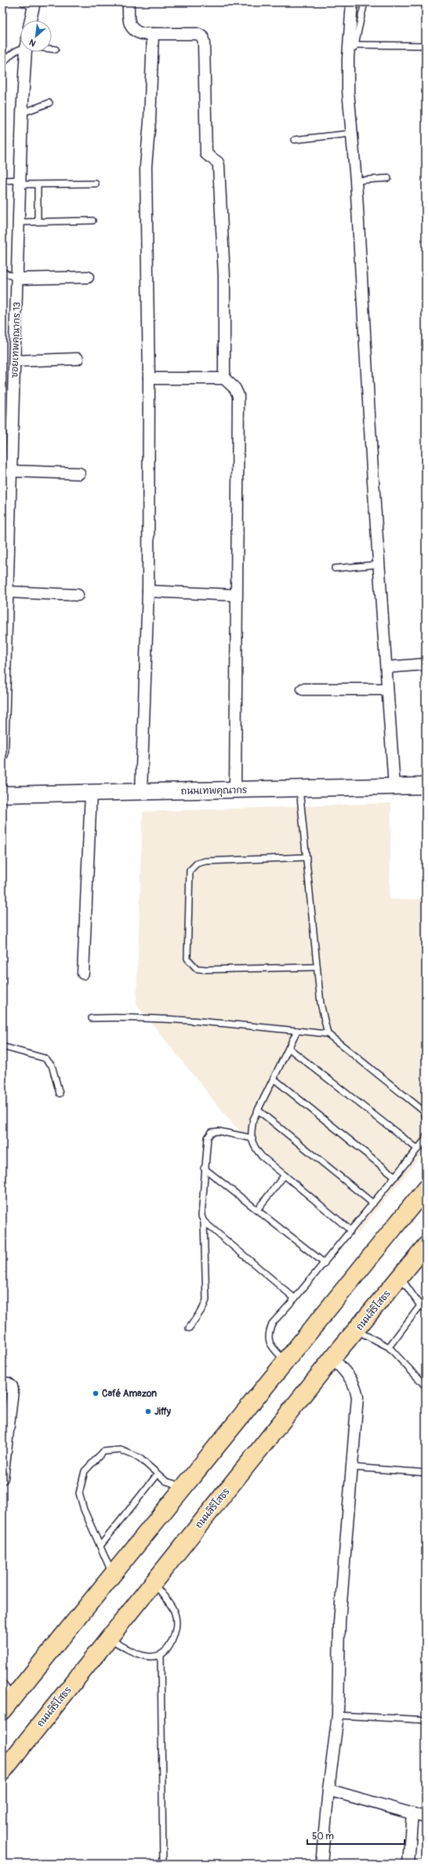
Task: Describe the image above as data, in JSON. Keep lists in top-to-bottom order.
{
  "streets": {
    "highway": ["ถนนสิริโสธร"],
    "main road": ["ถนนเทพคุณากร"],
    "street": ["ซอยเทพคุณากร 13"]
  },
  "places": ["Café Amazon", "Jiffy"],
  "scale_bar": "50 m",
  "north": "bottom left"
}
